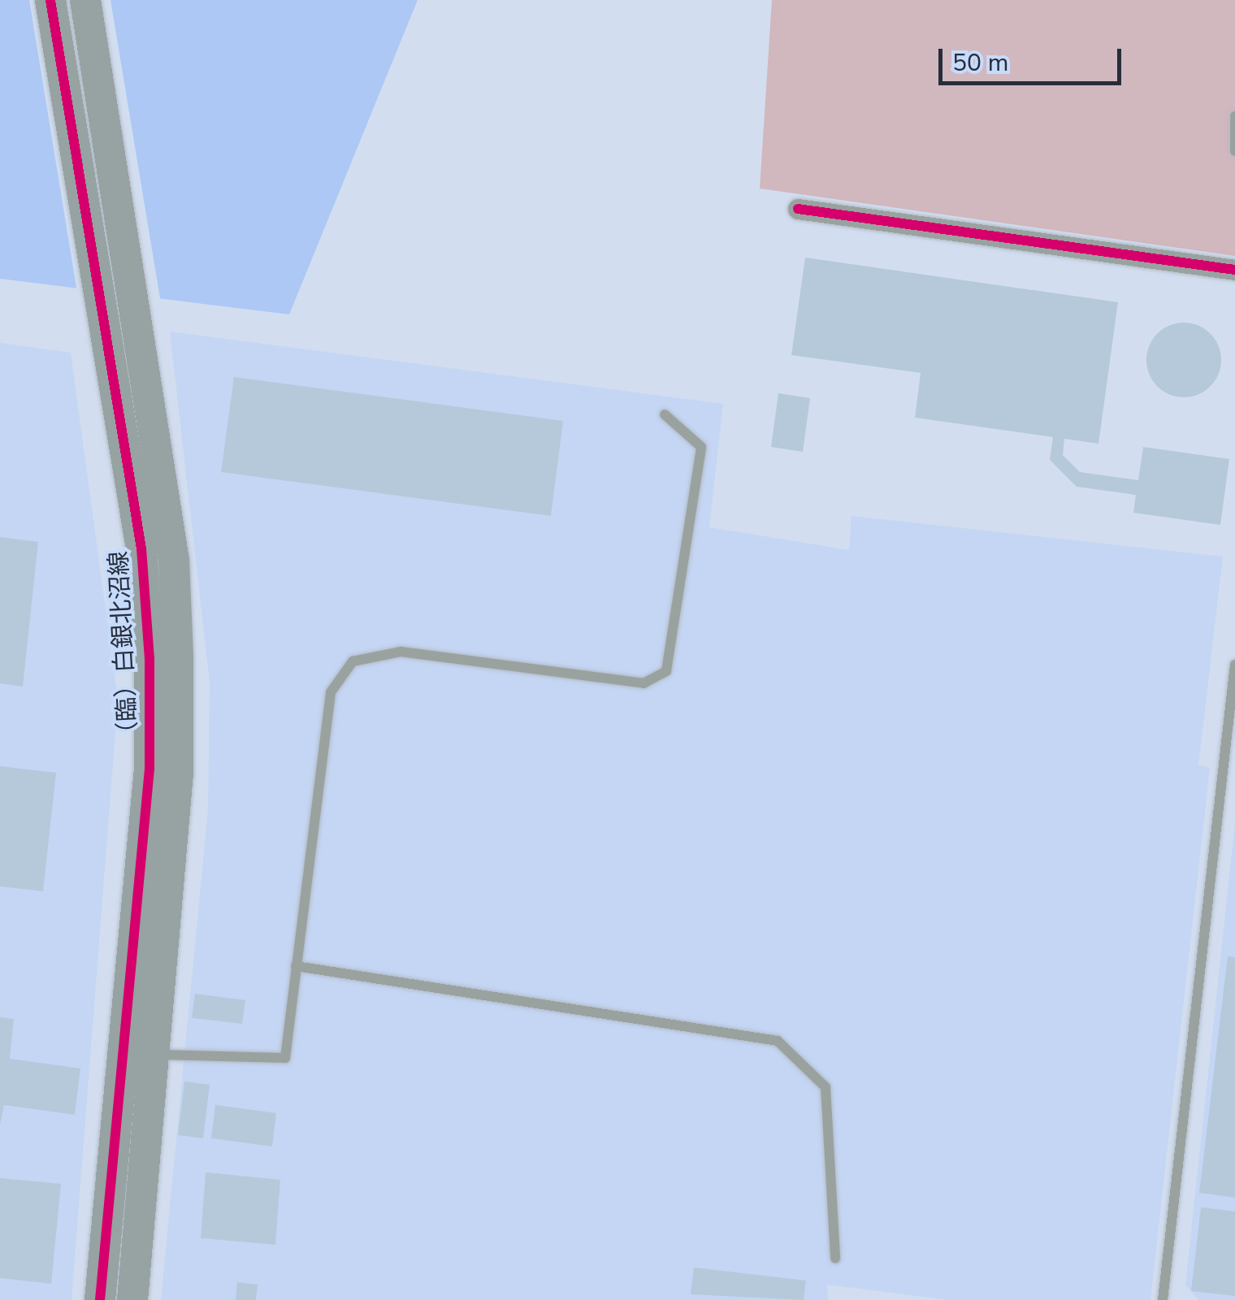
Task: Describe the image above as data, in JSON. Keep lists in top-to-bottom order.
{
  "streets": {
    "street": ["（臨）白銀北沼線"]
  },
  "scale_bar": "50 m"
}
